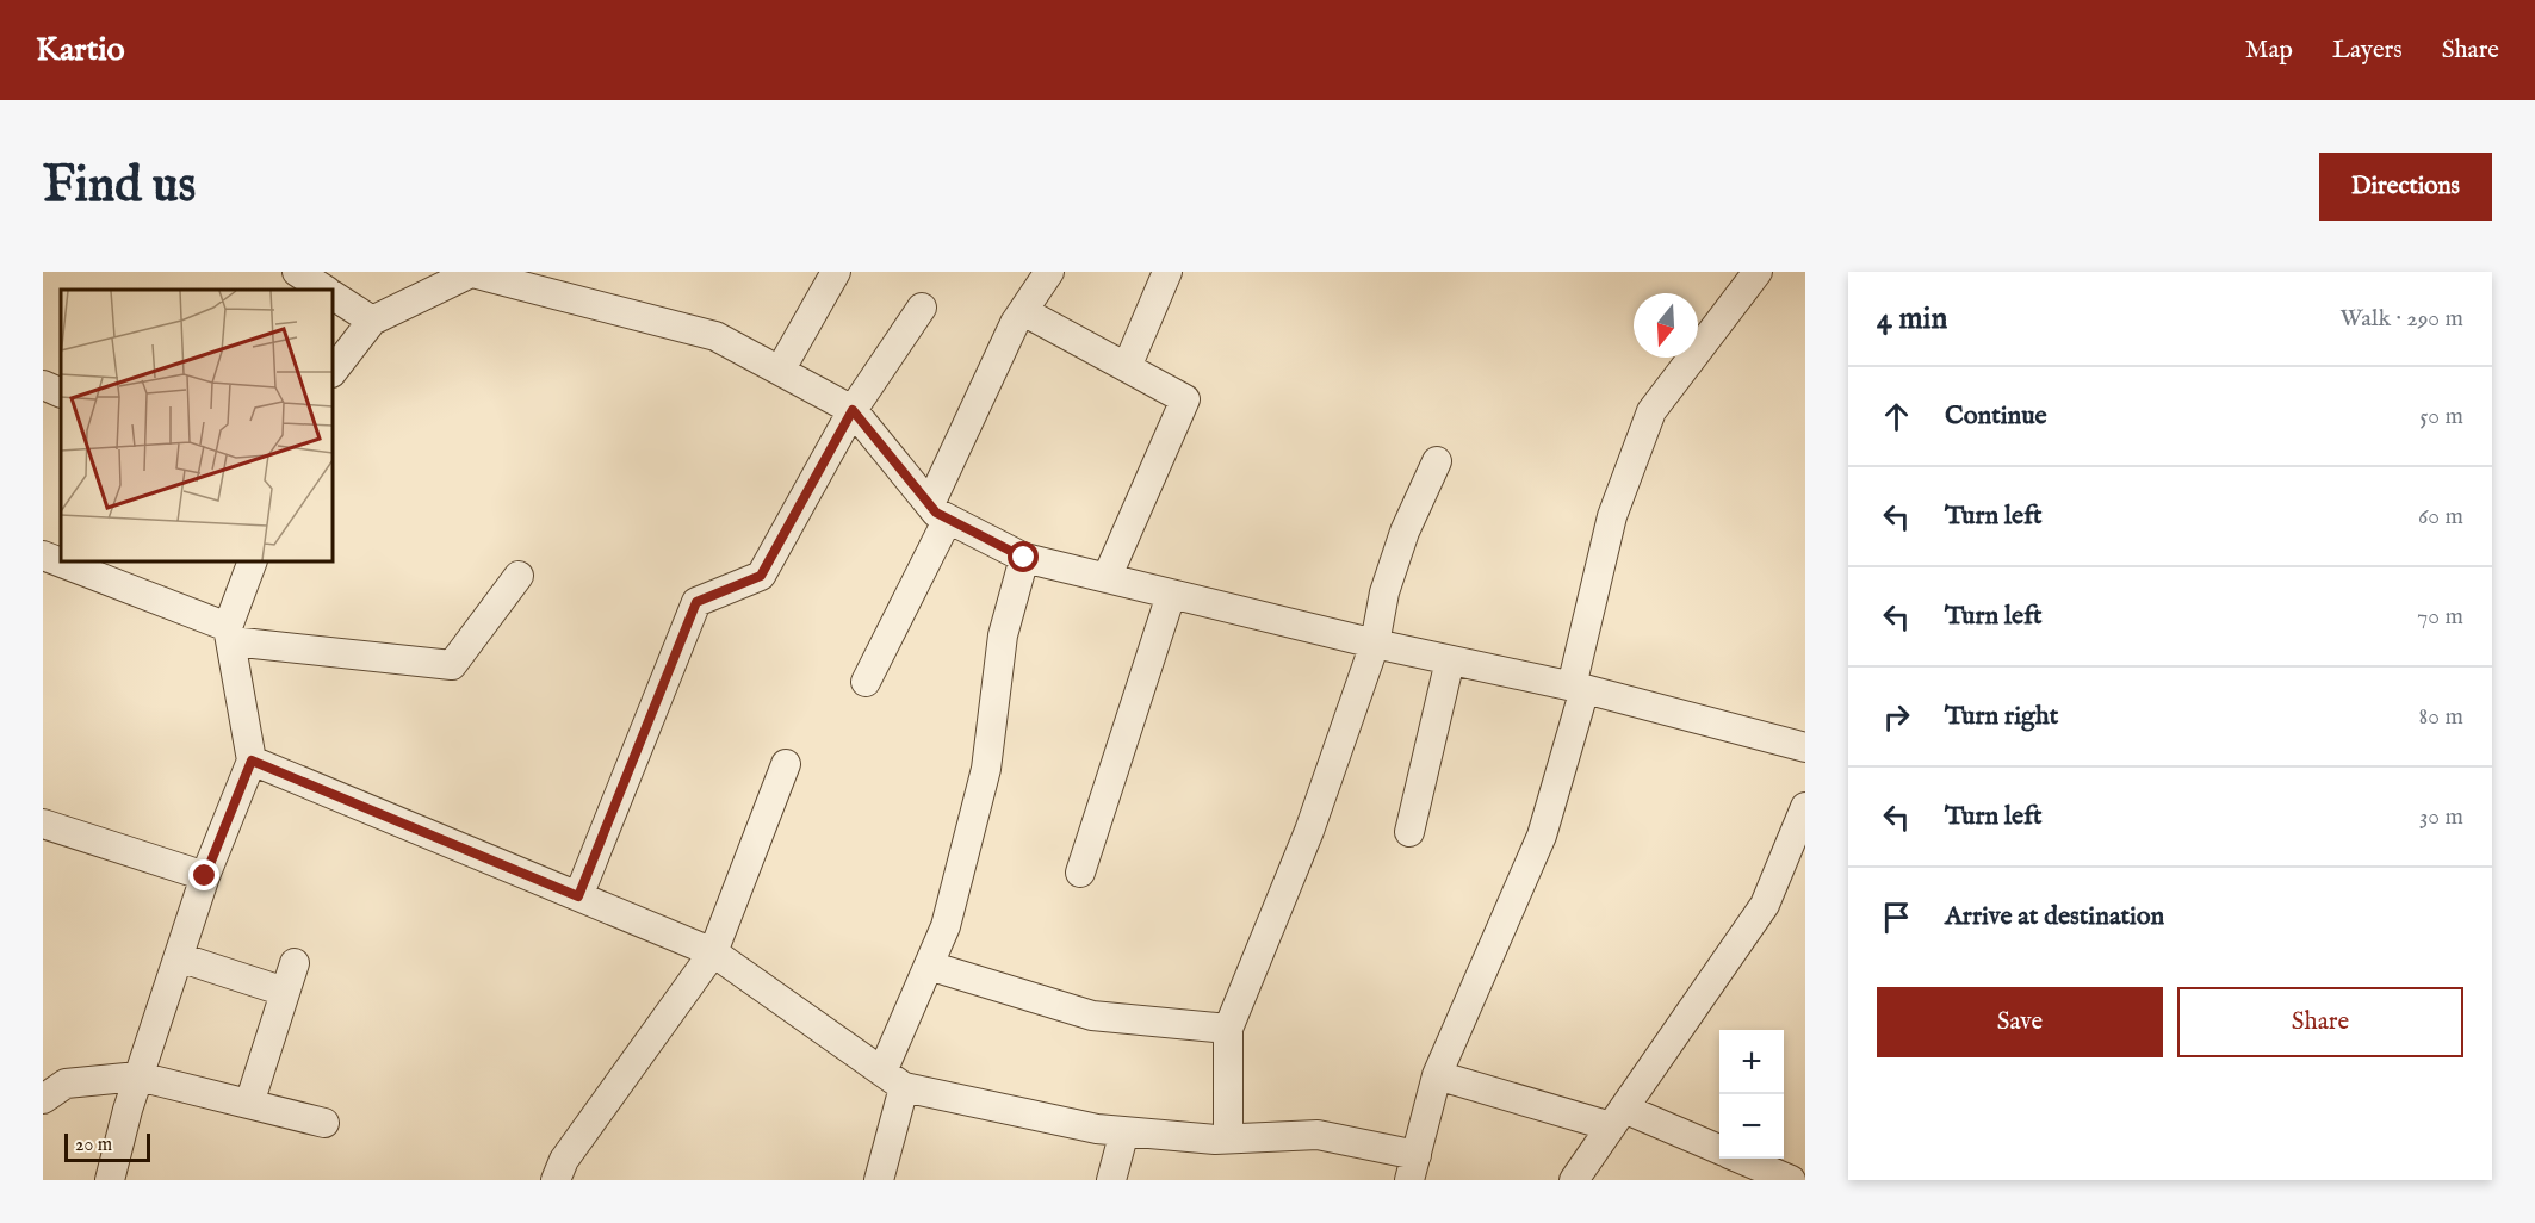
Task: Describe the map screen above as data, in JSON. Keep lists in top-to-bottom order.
{
  "scale_bar": "20 m",
  "north": "bottom",
  "page": {
    "header": "Kartio",
    "nav": ["Map", "Layers", "Share"],
    "buttons": [
      "Directions",
      ["Save", "Share"]
    ],
    "title": "Find us",
    "heading": ["4 min", "Walk · 290 m"],
    "list": [
      ["Continue", "50 m"],
      ["Turn left", "60 m"],
      ["Turn left", "70 m"],
      ["Turn right", "80 m"],
      ["Turn left", "30 m"],
      "Arrive at destination"
    ],
    "map_buttons": ["+", "−"],
    "scale": "20 m"
  }
}
